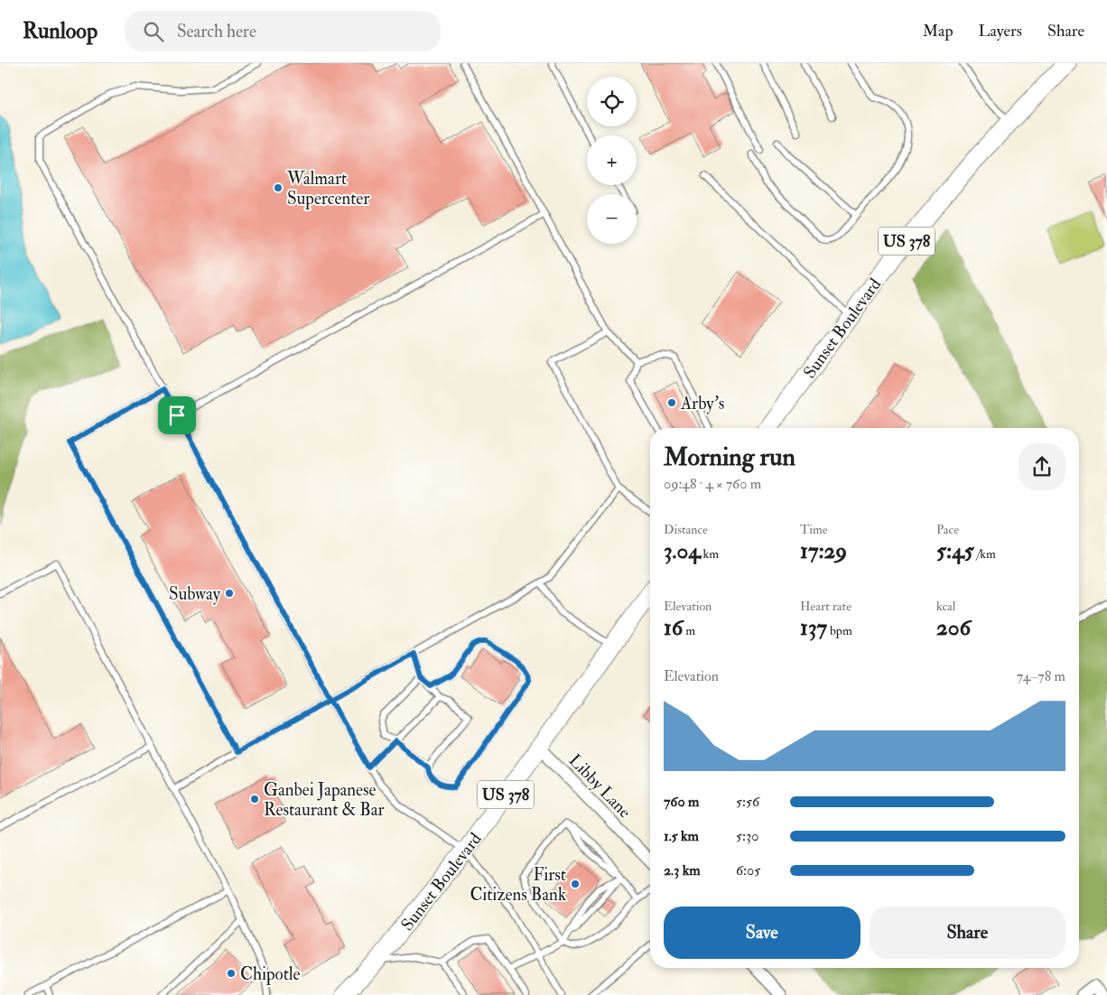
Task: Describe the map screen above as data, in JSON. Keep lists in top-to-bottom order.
{
  "streets": {
    "main road": ["US 378", "Sunset Boulevard"],
    "street": ["Libby Lane"]
  },
  "crossings": [
    ["Sunset Boulevard", "Libby Lane"]
  ],
  "places": [
    "Walmart Supercenter",
    "Arby's",
    "Subway",
    "Ganbei Japanese Restaurant & Bar",
    "First Citizens Bank",
    "Chipotle"
  ],
  "page": {
    "header": "Runloop",
    "search": "Search here",
    "nav": ["Map", "Layers", "Share"],
    "map_buttons": ["+", "−"],
    "heading": ["Morning run", "09:48 · 4 × 760 m"],
    "stats": [
      ["Distance", "3.04 km"],
      ["Time", "17:29"],
      ["Pace", "5:45 /km"],
      ["Elevation", "16 m"],
      ["Heart rate", "137 bpm"],
      ["kcal", "206"]
    ],
    "chart": ["Elevation", "74–78 m"],
    "list": [
      {
        "name": "760 m",
        "note": "5:56"
      },
      {
        "name": "1.5 km",
        "note": "5:30"
      },
      {
        "name": "2.3 km",
        "note": "6:05"
      }
    ],
    "buttons": ["Save", "Share"]
  }
}
